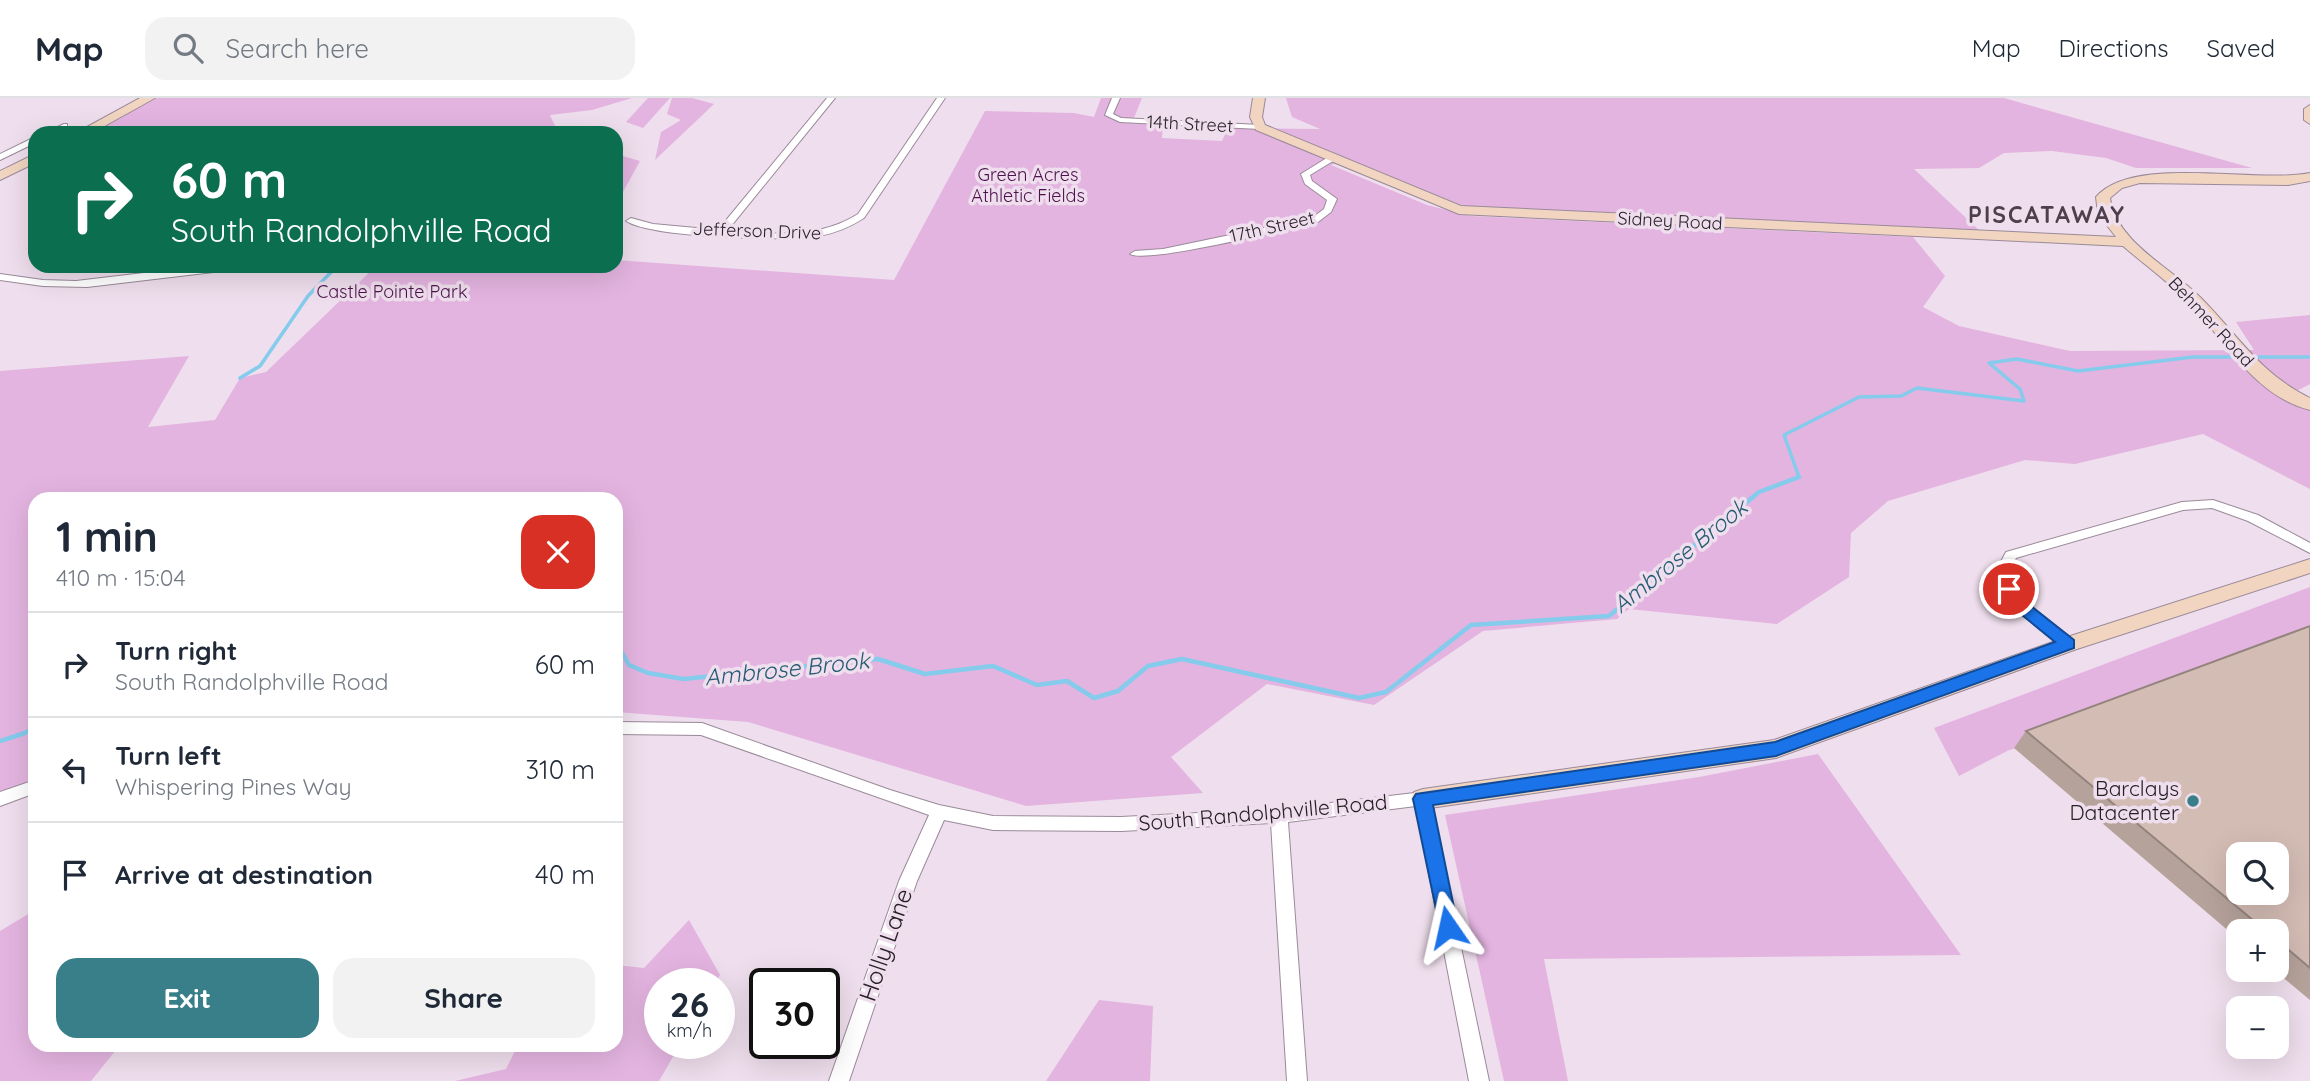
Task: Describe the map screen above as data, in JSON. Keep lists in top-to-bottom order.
{
  "streets": {
    "street": [
      "14th Street",
      "Sidney Road",
      "17th Street",
      "Jefferson Drive",
      "Behmer Road",
      "South Randolphville Road",
      "Holly Lane"
    ]
  },
  "crossings": [
    ["14th Street", "Sidney Road"],
    ["Sidney Road", "17th Street"],
    ["Sidney Road", "Behmer Road"],
    ["South Randolphville Road", "Holly Lane"]
  ],
  "districts": ["PISCATAWAY"],
  "water": ["Ambrose Brook"],
  "parks": ["Green Acres Athletic Fields", "Castle Pointe Park"],
  "places": ["Barclays Datacenter"],
  "page": {
    "header": "Map",
    "search": "Search here",
    "nav": ["Map", "Directions", "Saved"],
    "turn": ["60 m", "South Randolphville Road"],
    "heading": ["1 min", "410 m · 15:04"],
    "list": [
      {
        "name": "Turn right",
        "note": "South Randolphville Road",
        "value": "60 m"
      },
      {
        "name": "Turn left",
        "note": "Whispering Pines Way",
        "value": "310 m"
      },
      {
        "name": "Arrive at destination",
        "value": "40 m"
      }
    ],
    "map_buttons": ["+", "−"],
    "buttons": ["Exit", "Share"],
    "speed": "26 km/h",
    "limit": "30"
  }
}
